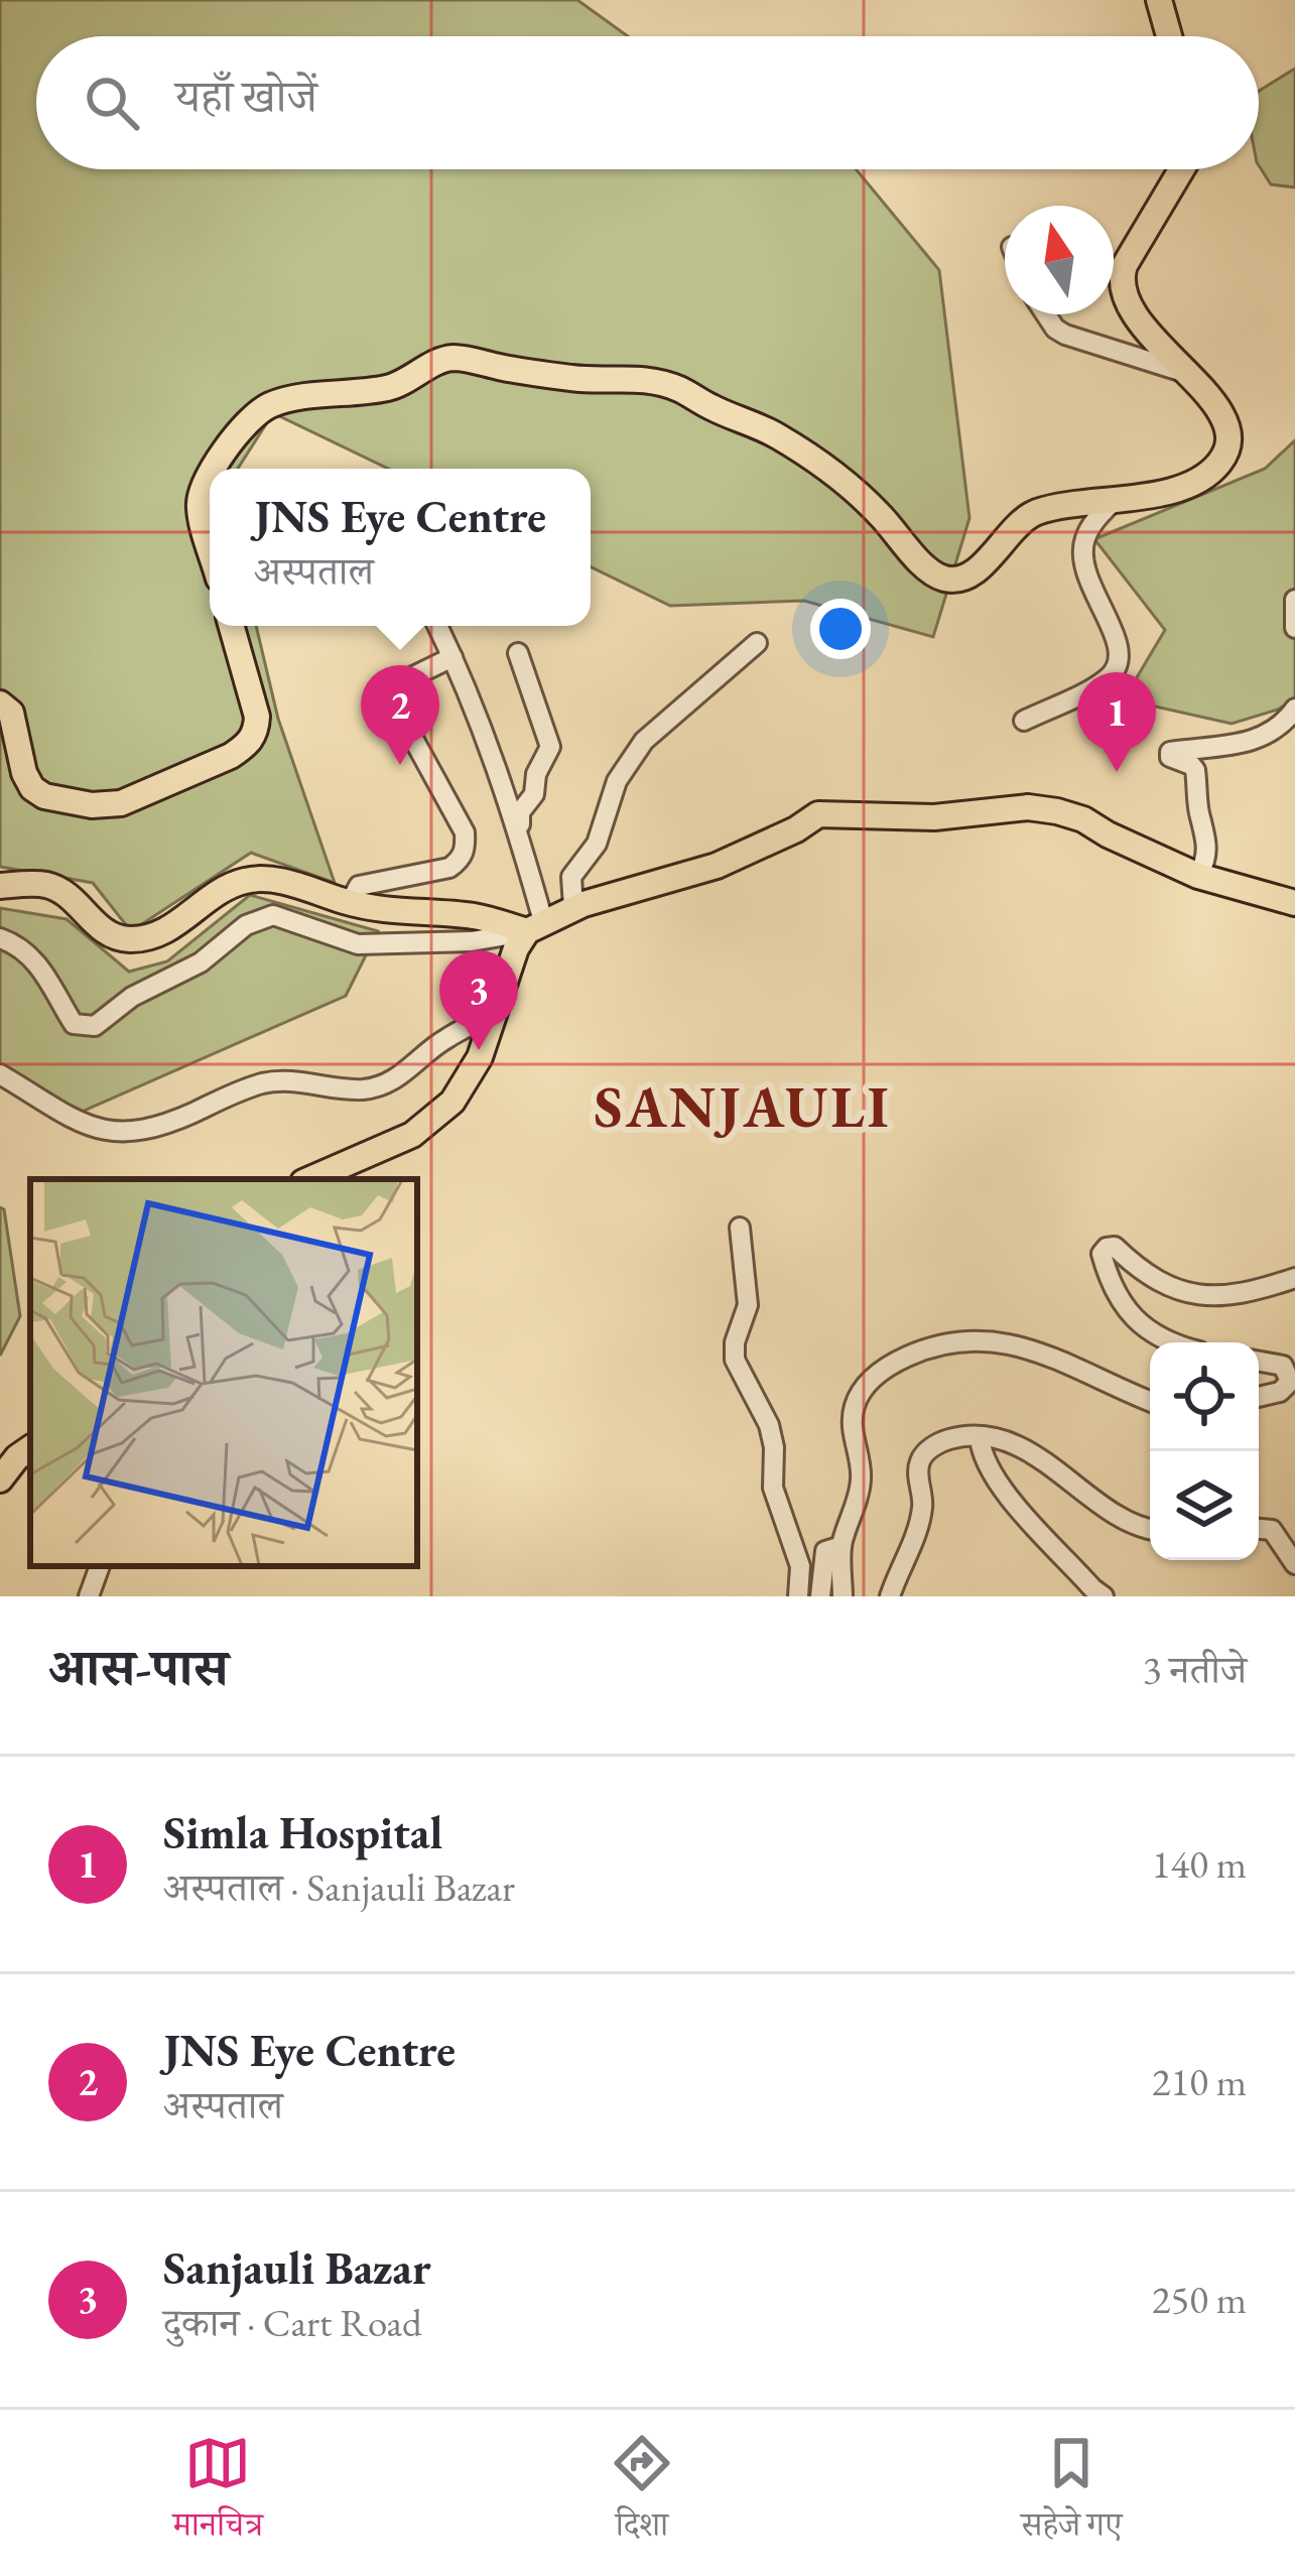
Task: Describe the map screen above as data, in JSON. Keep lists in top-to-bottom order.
{
  "districts": ["SANJAULI"],
  "north": "top",
  "page": {
    "search": "यहाँ खोजें",
    "popup": ["JNS Eye Centre", "अस्पताल"],
    "pins": ["2", "1", "3"],
    "heading": ["आस-पास", "3 नतीजे"],
    "list": [
      {
        "mark": "1",
        "name": "Simla Hospital",
        "note": "अस्पताल · Sanjauli Bazar",
        "value": "140 m"
      },
      {
        "mark": "2",
        "name": "JNS Eye Centre",
        "note": "अस्पताल",
        "value": "210 m"
      },
      {
        "mark": "3",
        "name": "Sanjauli Bazar",
        "note": "दुकान · Cart Road",
        "value": "250 m"
      }
    ],
    "nav": ["मानचित्र", "दिशा", "सहेजे गए"]
  }
}
